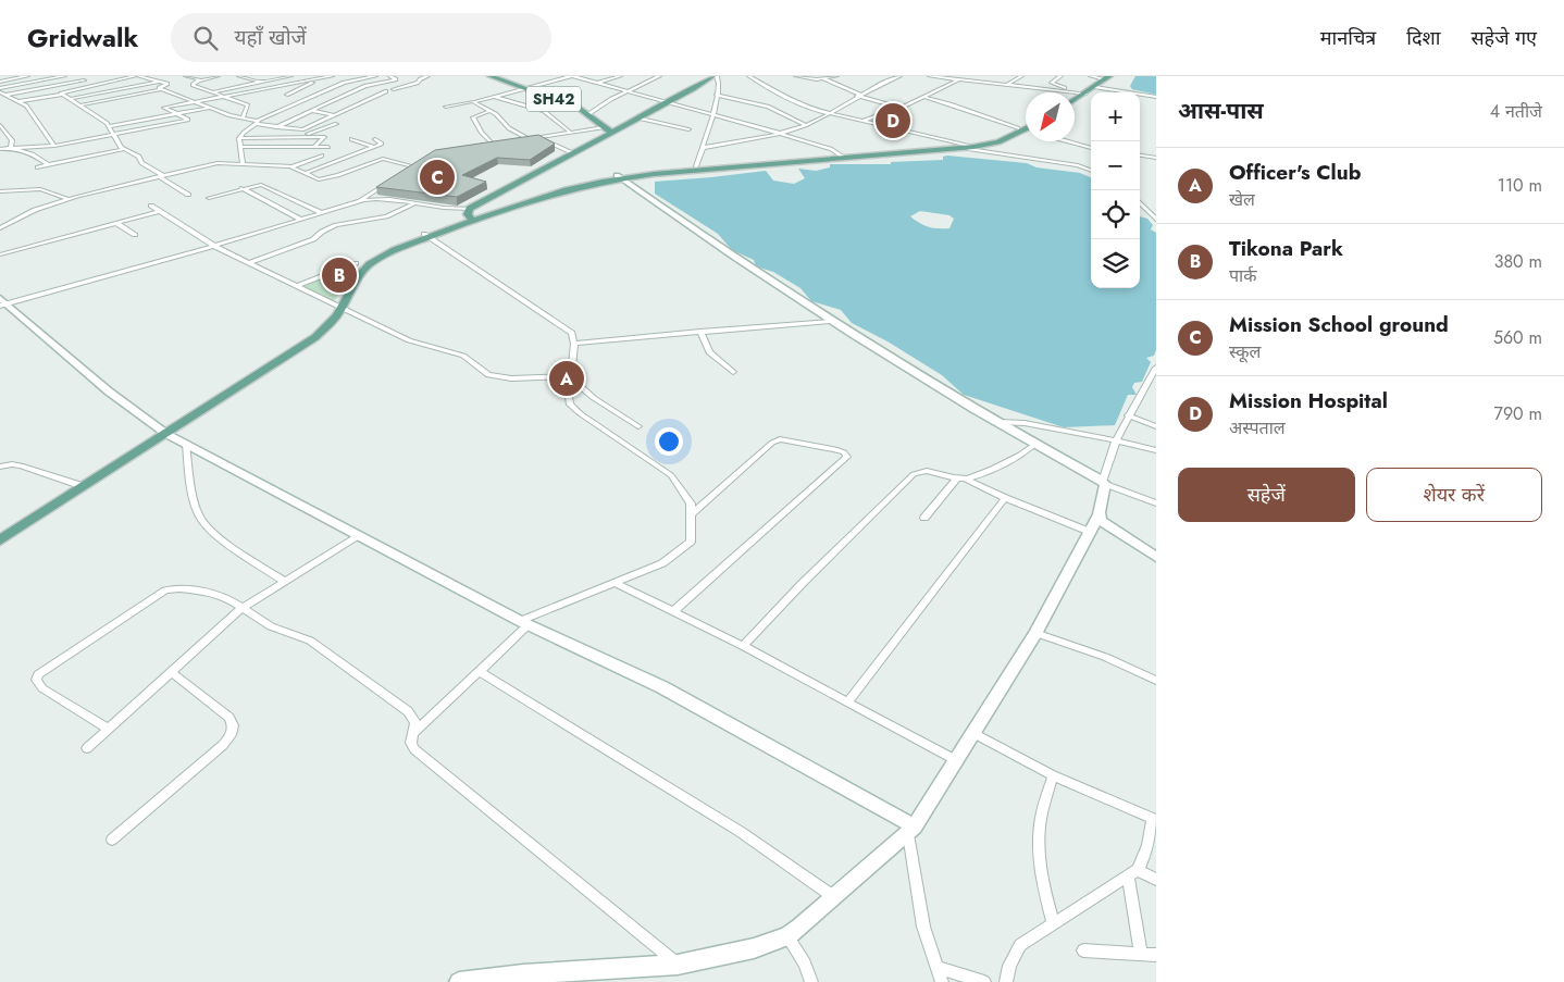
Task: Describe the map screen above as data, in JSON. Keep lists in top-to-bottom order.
{
  "streets": {
    "main road": ["SH42"]
  },
  "north": "bottom left",
  "page": {
    "header": "Gridwalk",
    "search": "यहाँ खोजें",
    "nav": ["मानचित्र", "दिशा", "सहेजे गए"],
    "heading": ["आस-पास", "4 नतीजे"],
    "map_buttons": ["+", "−"],
    "pins": [
      "D",
      "C",
      "B",
      "A"
    ],
    "list": [
      {
        "mark": "A",
        "name": "Officer's Club",
        "note": "खेल",
        "value": "110 m"
      },
      {
        "mark": "B",
        "name": "Tikona Park",
        "note": "पार्क",
        "value": "380 m"
      },
      {
        "mark": "C",
        "name": "Mission School ground",
        "note": "स्कूल",
        "value": "560 m"
      },
      {
        "mark": "D",
        "name": "Mission Hospital",
        "note": "अस्पताल",
        "value": "790 m"
      }
    ],
    "buttons": ["सहेजें", "शेयर करें"]
  }
}
